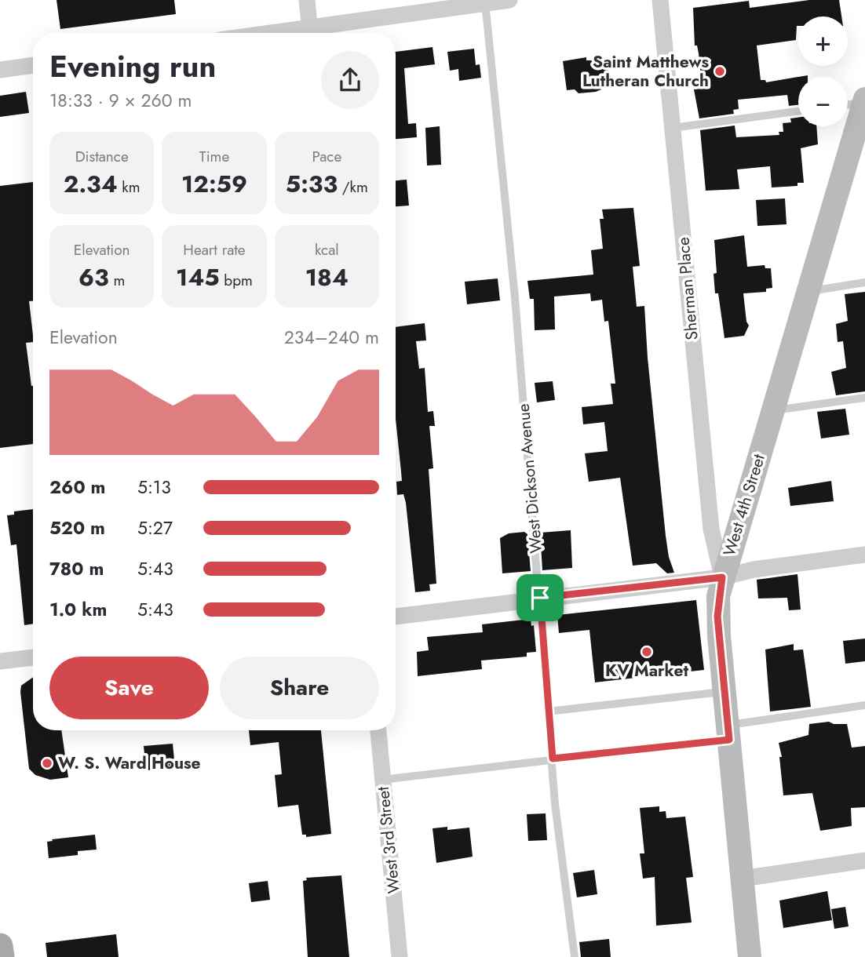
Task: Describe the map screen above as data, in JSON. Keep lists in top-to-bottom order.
{
  "streets": {
    "main road": ["West 4th Street"],
    "street": ["Sherman Place", "West 3rd Street"],
    "lane": ["West Dickson Avenue"]
  },
  "crossings": [
    ["Sherman Place", "West 4th Street"]
  ],
  "places": ["Saint Matthews Lutheran Church", "KV Market", "W. S. Ward House"],
  "page": {
    "map_buttons": ["+", "−"],
    "heading": ["Evening run", "18:33 · 9 × 260 m"],
    "stats": [
      ["Distance", "2.34 km"],
      ["Time", "12:59"],
      ["Pace", "5:33 /km"],
      ["Elevation", "63 m"],
      ["Heart rate", "145 bpm"],
      ["kcal", "184"]
    ],
    "chart": ["Elevation", "234–240 m"],
    "list": [
      {
        "name": "260 m",
        "note": "5:13"
      },
      {
        "name": "520 m",
        "note": "5:27"
      },
      {
        "name": "780 m",
        "note": "5:43"
      },
      {
        "name": "1.0 km",
        "note": "5:43"
      }
    ],
    "buttons": ["Save", "Share"]
  }
}
